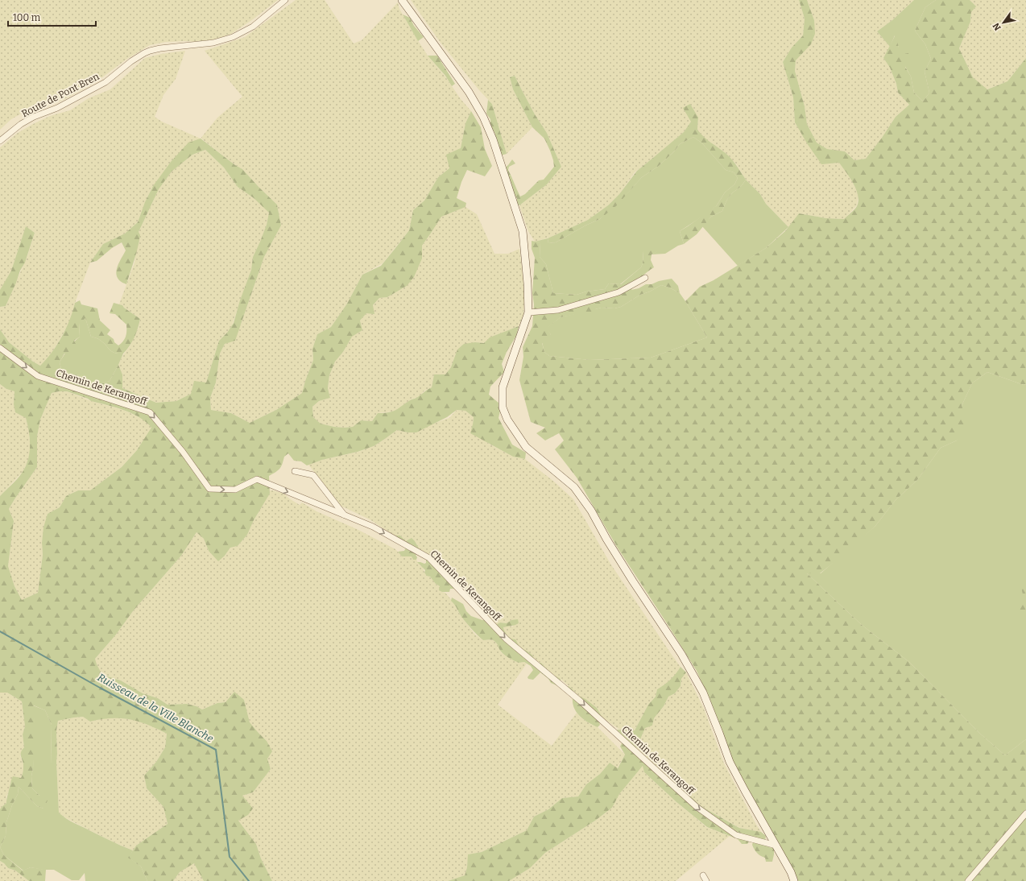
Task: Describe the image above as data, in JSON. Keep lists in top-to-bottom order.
{
  "streets": {
    "street": ["Route de Pont Bren", "Chemin de Kerangoff"]
  },
  "one_way": ["Chemin de Kerangoff"],
  "water": ["Ruisseau de la Ville Blanche"],
  "scale_bar": "100 m",
  "north": "bottom left"
}
